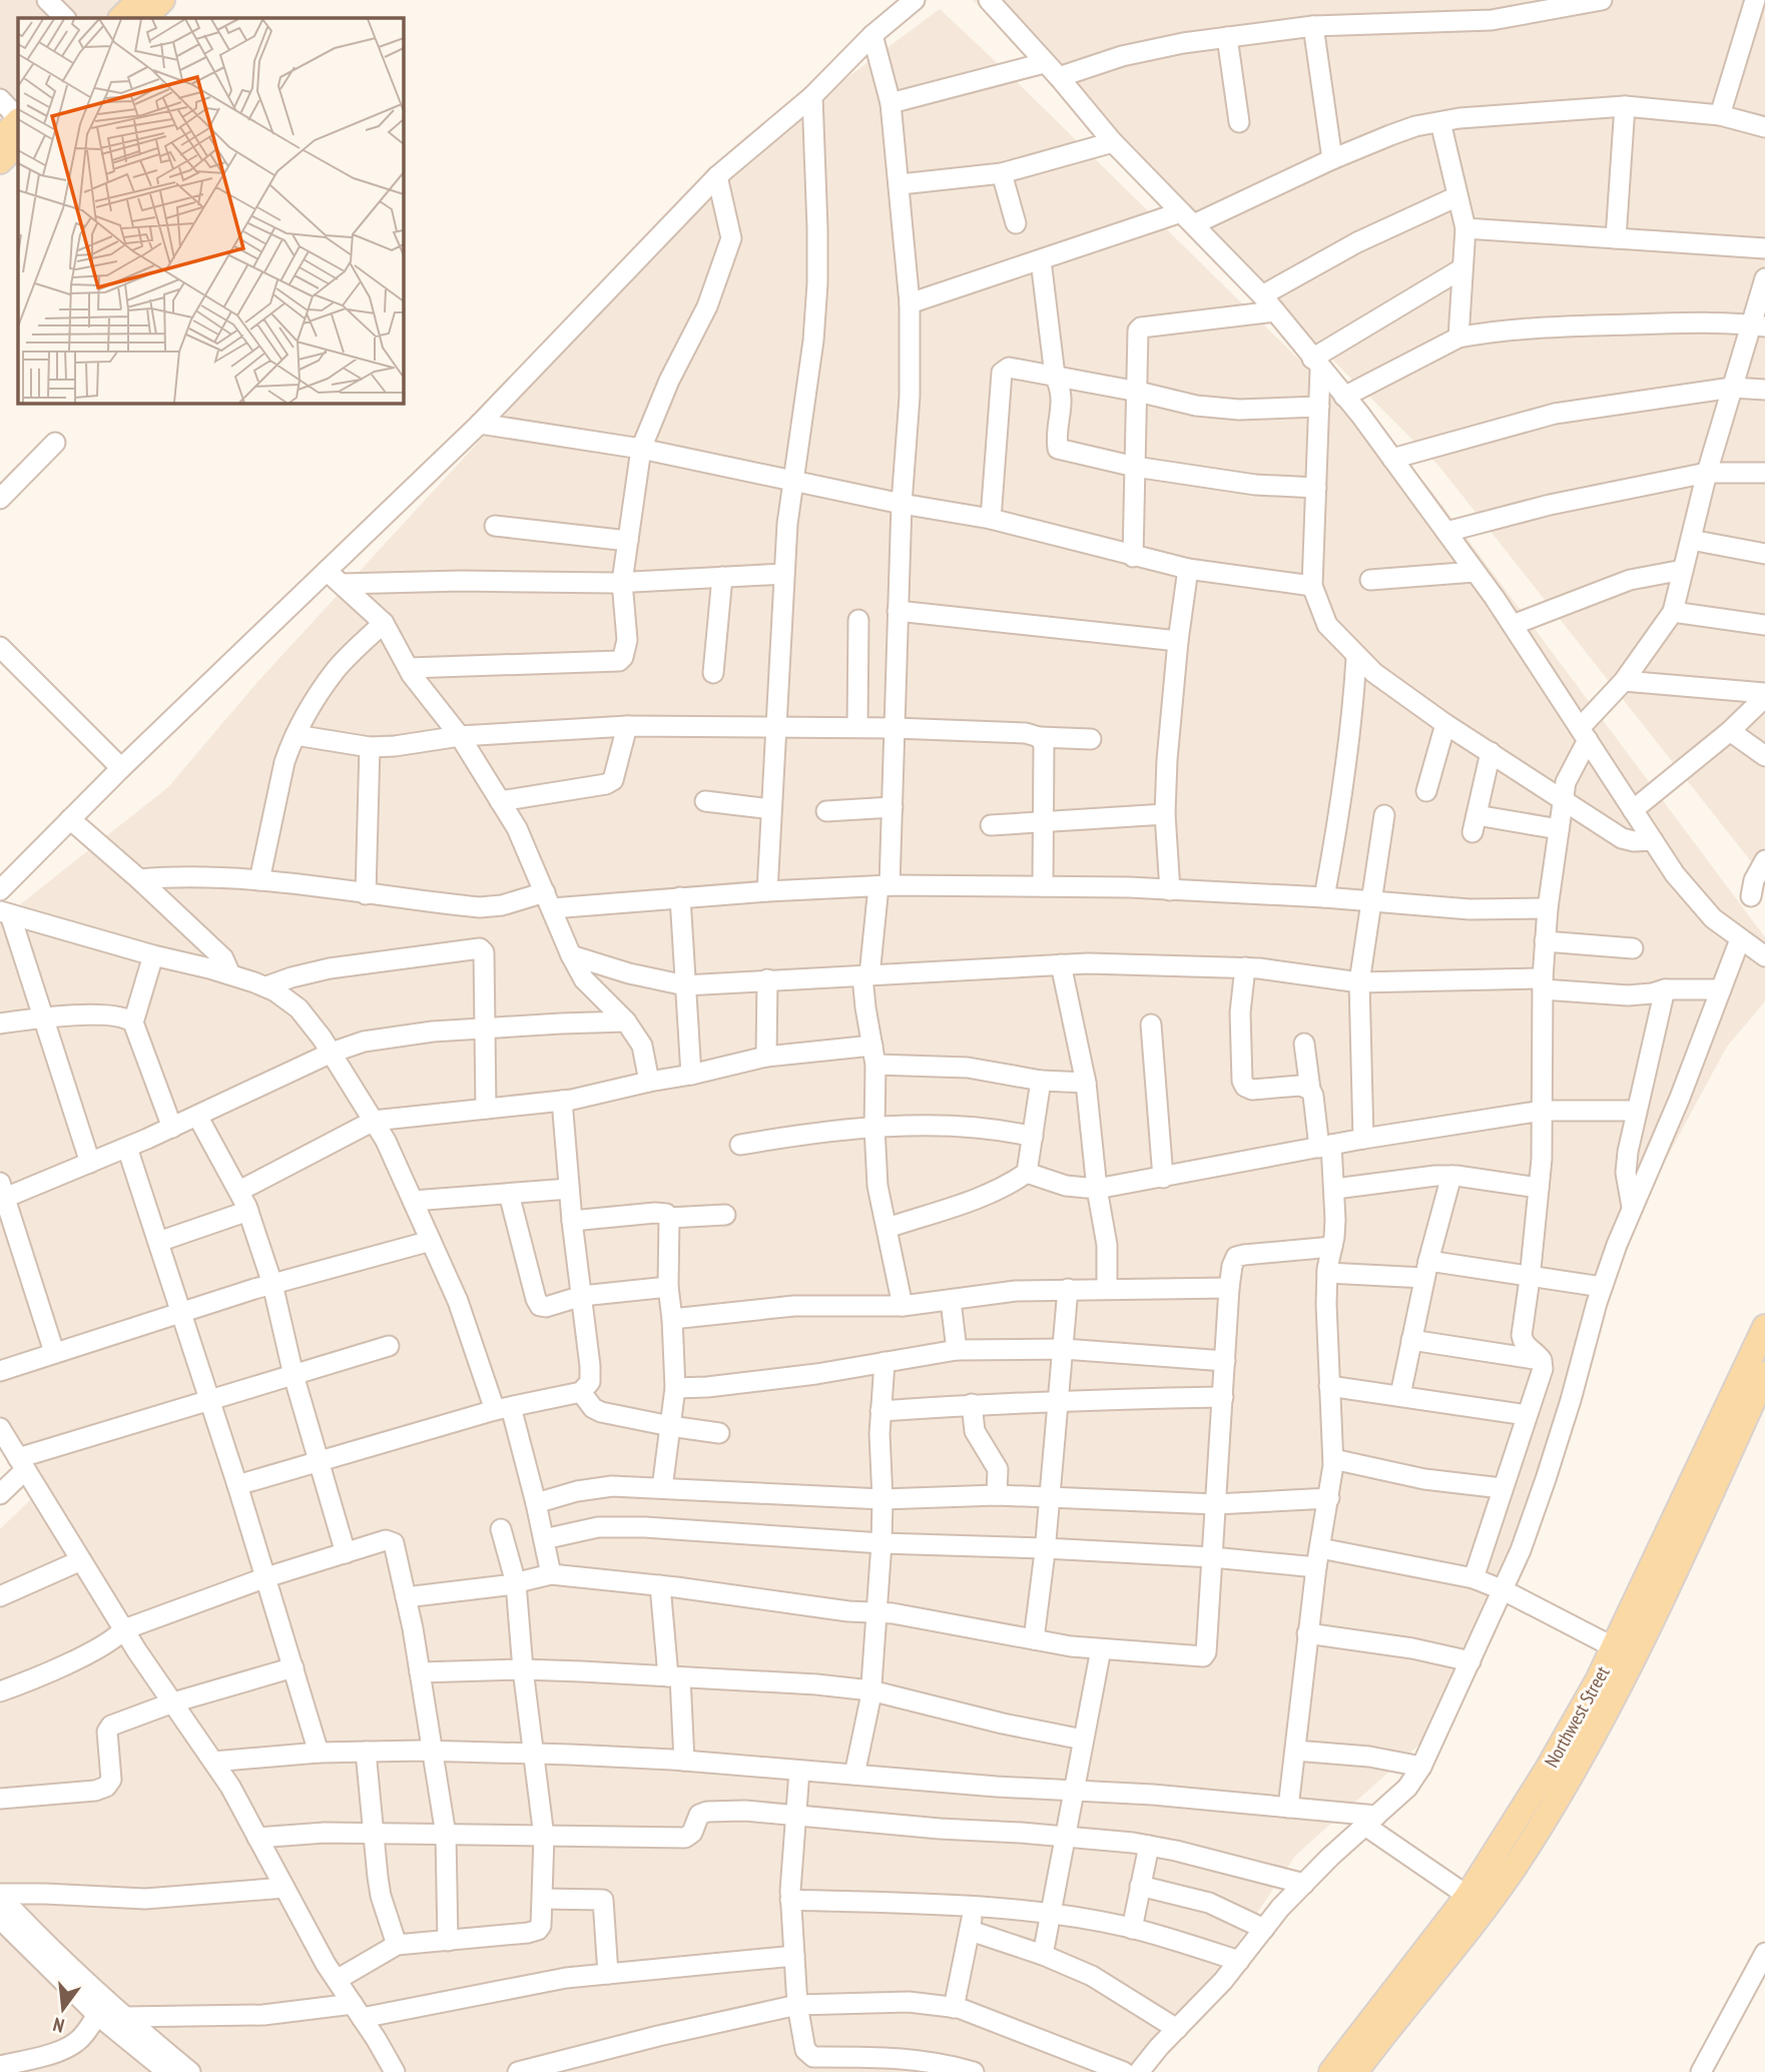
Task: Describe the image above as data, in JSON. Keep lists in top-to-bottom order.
{
  "streets": {
    "main road": ["Northwest Street"]
  },
  "north": "bottom"
}
